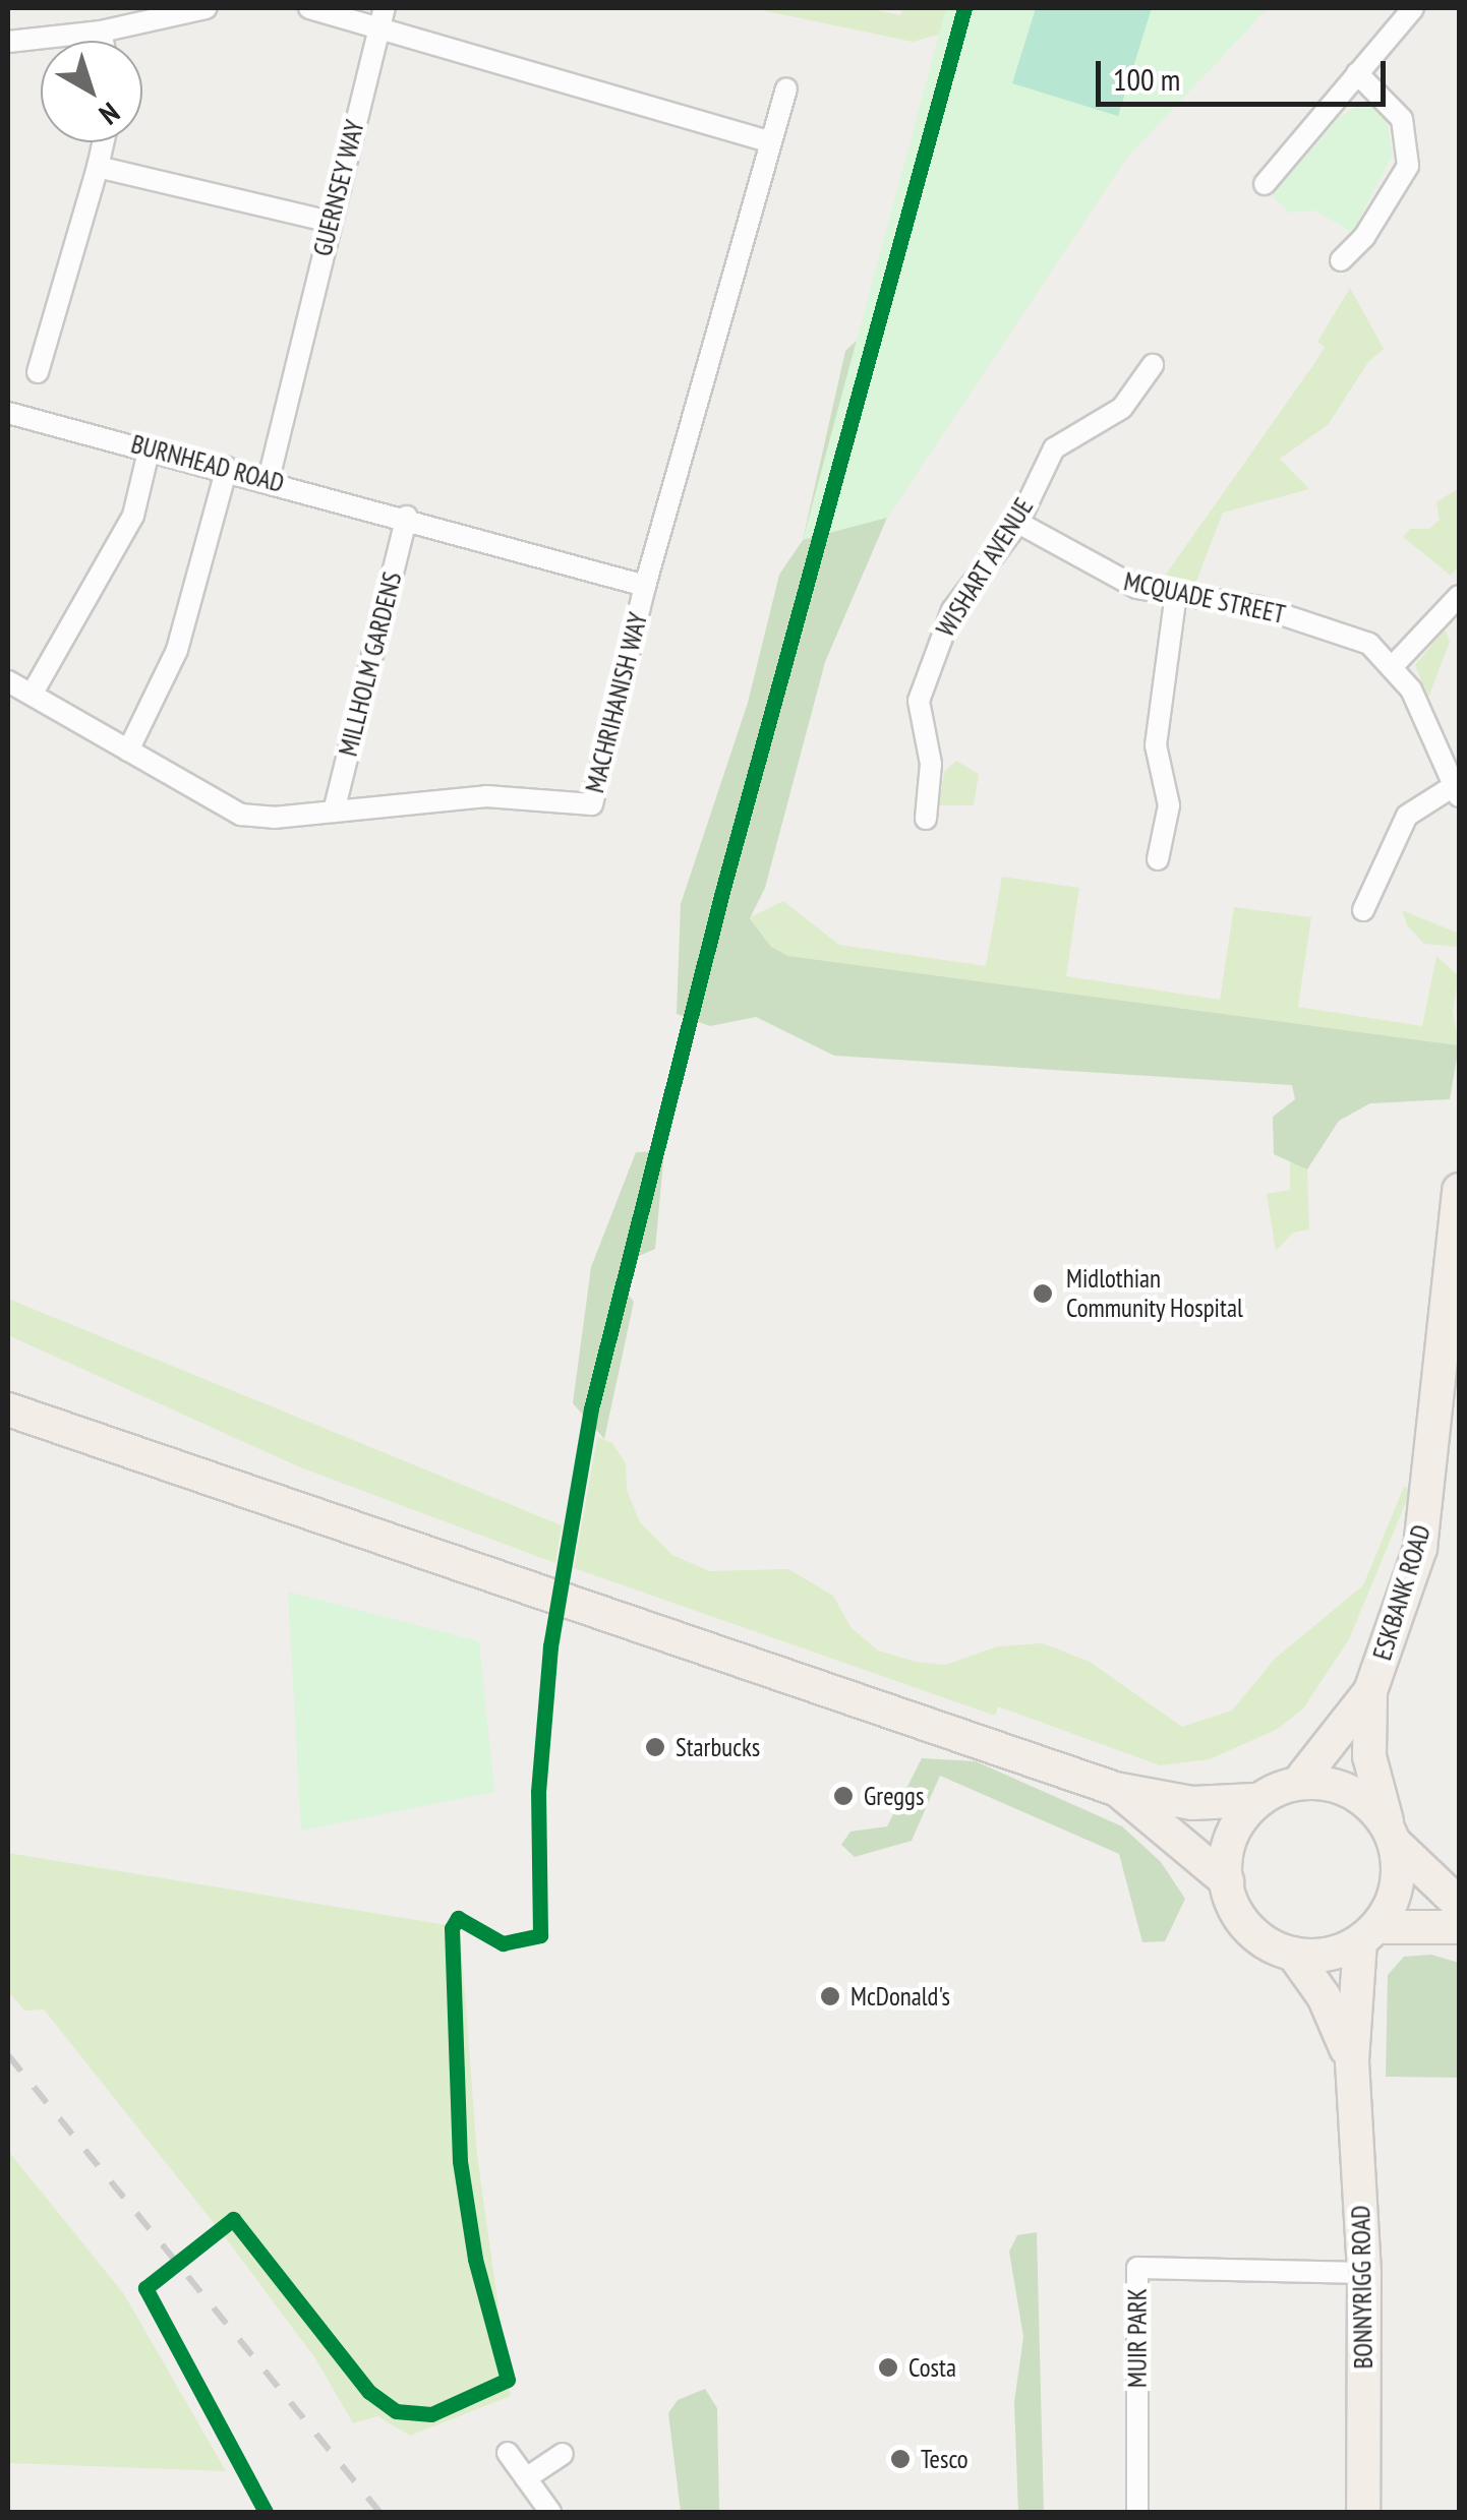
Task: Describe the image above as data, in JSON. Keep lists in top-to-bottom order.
{
  "streets": {
    "main road": ["ESKBANK ROAD", "BONNYRIGG ROAD"],
    "street": [
      "GUERNSEY WAY",
      "BURNHEAD ROAD",
      "WISHART AVENUE",
      "MCQUADE STREET",
      "MILLHOLM GARDENS",
      "MACHRIHANISH WAY",
      "MUIR PARK"
    ]
  },
  "crossings": [
    ["GUERNSEY WAY", "BURNHEAD ROAD"],
    ["BURNHEAD ROAD", "MILLHOLM GARDENS"],
    ["BURNHEAD ROAD", "MACHRIHANISH WAY"],
    ["WISHART AVENUE", "MCQUADE STREET"],
    ["MILLHOLM GARDENS", "MACHRIHANISH WAY"],
    ["ESKBANK ROAD", "BONNYRIGG ROAD"],
    ["BONNYRIGG ROAD", "MUIR PARK"]
  ],
  "places": [
    "Midlothian Community Hospital",
    "Starbucks",
    "Greggs",
    "McDonald's",
    "Costa",
    "Tesco"
  ],
  "scale_bar": "100 m",
  "north": "bottom right"
}
